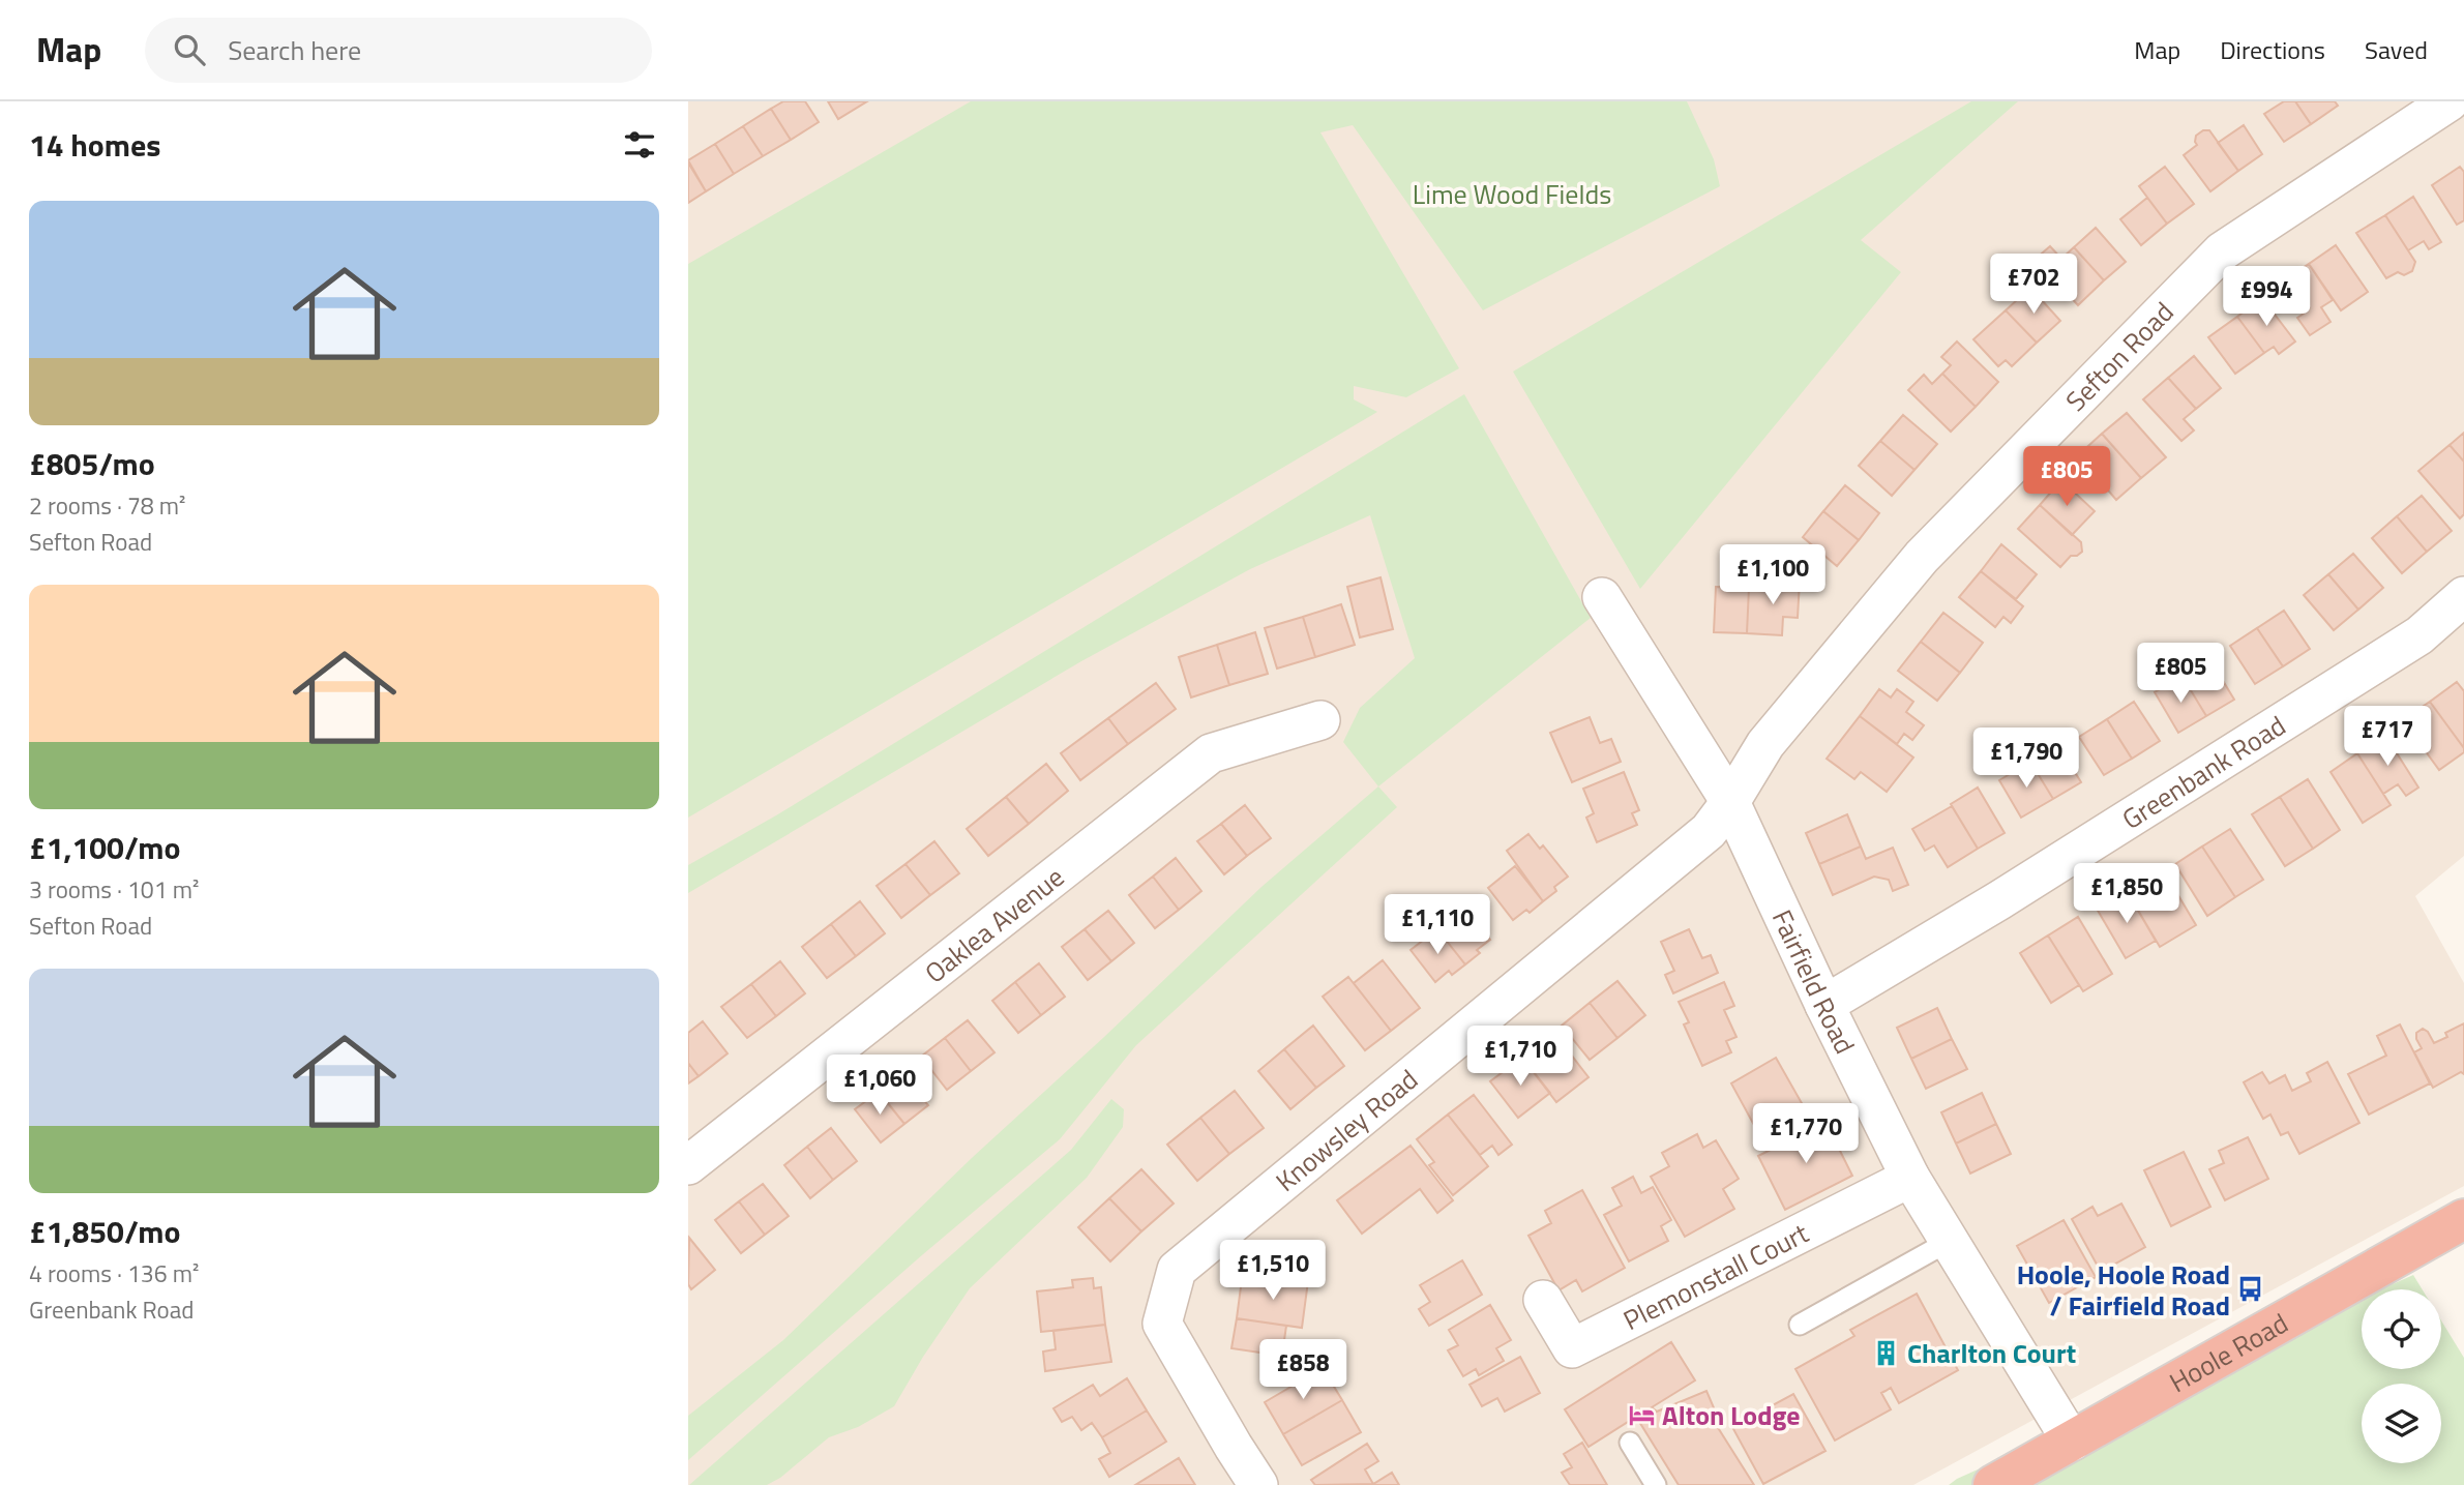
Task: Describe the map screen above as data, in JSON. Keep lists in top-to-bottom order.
{
  "streets": {
    "highway": ["Hoole Road"],
    "street": [
      "Sefton Road",
      "Greenbank Road",
      "Oaklea Avenue",
      "Fairfield Road",
      "Knowsley Road",
      "Plemonstall Court"
    ]
  },
  "crossings": [
    ["Sefton Road", "Fairfield Road"],
    ["Sefton Road", "Knowsley Road"],
    ["Greenbank Road", "Fairfield Road"],
    ["Fairfield Road", "Knowsley Road"],
    ["Fairfield Road", "Plemonstall Court"],
    ["Fairfield Road", "Hoole Road"]
  ],
  "parks": ["Lime Wood Fields"],
  "places": {
    "bus stop": ["Hoole, Hoole Road / Fairfield Road"],
    "building": ["Charlton Court"],
    "hotel": ["Alton Lodge"]
  },
  "page": {
    "header": "Map",
    "search": "Search here",
    "nav": ["Map", "Directions", "Saved"],
    "heading": "14 homes",
    "list": [
      {
        "name": "£805/mo",
        "note": "2 rooms · 78 m² · Sefton Road"
      },
      {
        "name": "£1,100/mo",
        "note": "3 rooms · 101 m² · Sefton Road"
      },
      {
        "name": "£1,850/mo",
        "note": "4 rooms · 136 m² · Greenbank Road"
      }
    ],
    "price": [
      "£702",
      "£994",
      "£805",
      "£1,100",
      "£805",
      "£717",
      "£1,790",
      "£1,850",
      "£1,110",
      "£1,710",
      "£1,060",
      "£1,770",
      "£1,510",
      "£858"
    ]
  }
}
